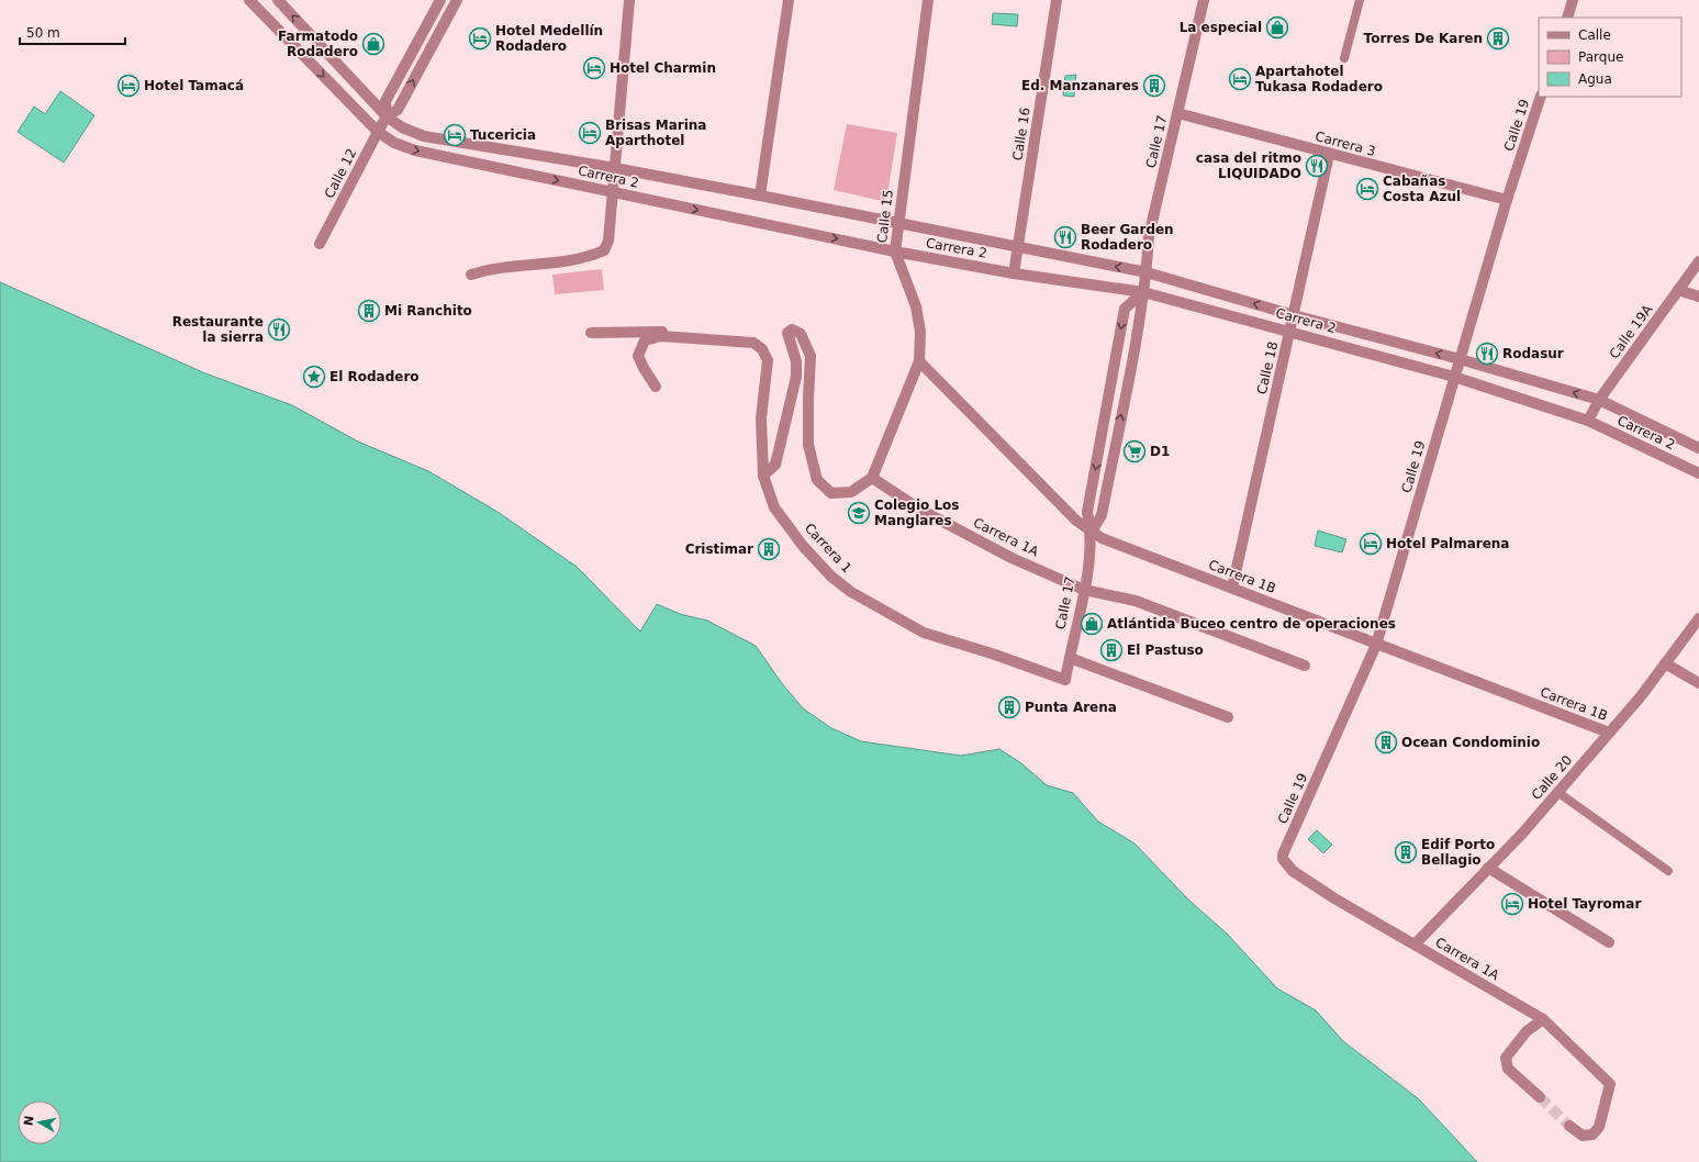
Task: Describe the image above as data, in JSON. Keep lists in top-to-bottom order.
{
  "streets": {
    "street": [
      "Calle 19",
      "Calle 16",
      "Calle 17",
      "Carrera 3",
      "Calle 12",
      "Carrera 2",
      "Calle 15",
      "Calle 19A",
      "Calle 18",
      "Carrera 1A",
      "Carrera 1",
      "Carrera 1B",
      "Calle 20"
    ]
  },
  "crossings": [
    ["Calle 19", "Carrera 3"],
    ["Calle 19", "Carrera 2"],
    ["Calle 19", "Carrera 1A"],
    ["Calle 19", "Carrera 1B"],
    ["Calle 16", "Carrera 2"],
    ["Calle 17", "Carrera 3"],
    ["Calle 17", "Carrera 2"],
    ["Calle 17", "Carrera 1A"],
    ["Calle 17", "Carrera 1"],
    ["Calle 17", "Carrera 1B"],
    ["Carrera 3", "Calle 18"],
    ["Calle 12", "Carrera 2"],
    ["Carrera 2", "Calle 15"],
    ["Carrera 2", "Calle 19A"],
    ["Carrera 2", "Calle 18"],
    ["Calle 15", "Carrera 1A"],
    ["Calle 15", "Carrera 1B"],
    ["Calle 18", "Carrera 1B"],
    ["Carrera 1A", "Calle 20"],
    ["Carrera 1B", "Calle 20"]
  ],
  "places": {
    "shop": ["La especial", "Farmatodo Rodadero", "Atlántida Buceo centro de operaciones"],
    "hotel": [
      "Hotel Medellín Rodadero",
      "Hotel Charmin",
      "Apartahotel Tukasa Rodadero",
      "Hotel Tamacá",
      "Brisas Marina Aparthotel",
      "Tucericia",
      "Cabañas Costa Azul",
      "Hotel Palmarena",
      "Hotel Tayromar"
    ],
    "building": [
      "Torres De Karen",
      "Ed. Manzanares",
      "Mi Ranchito",
      "Cristimar",
      "El Pastuso",
      "Punta Arena",
      "Ocean Condominio",
      "Edif Porto Bellagio"
    ],
    "restaurant": [
      "casa del ritmo LIQUIDADO",
      "Beer Garden Rodadero",
      "Restaurante la sierra",
      "Rodasur"
    ],
    "place": ["El Rodadero"],
    "supermarket": ["D1"],
    "school or university": ["Colegio Los Manglares"]
  },
  "legend": ["Calle", "Parque", "Agua"],
  "scale_bar": "50 m",
  "north": "left"
}
